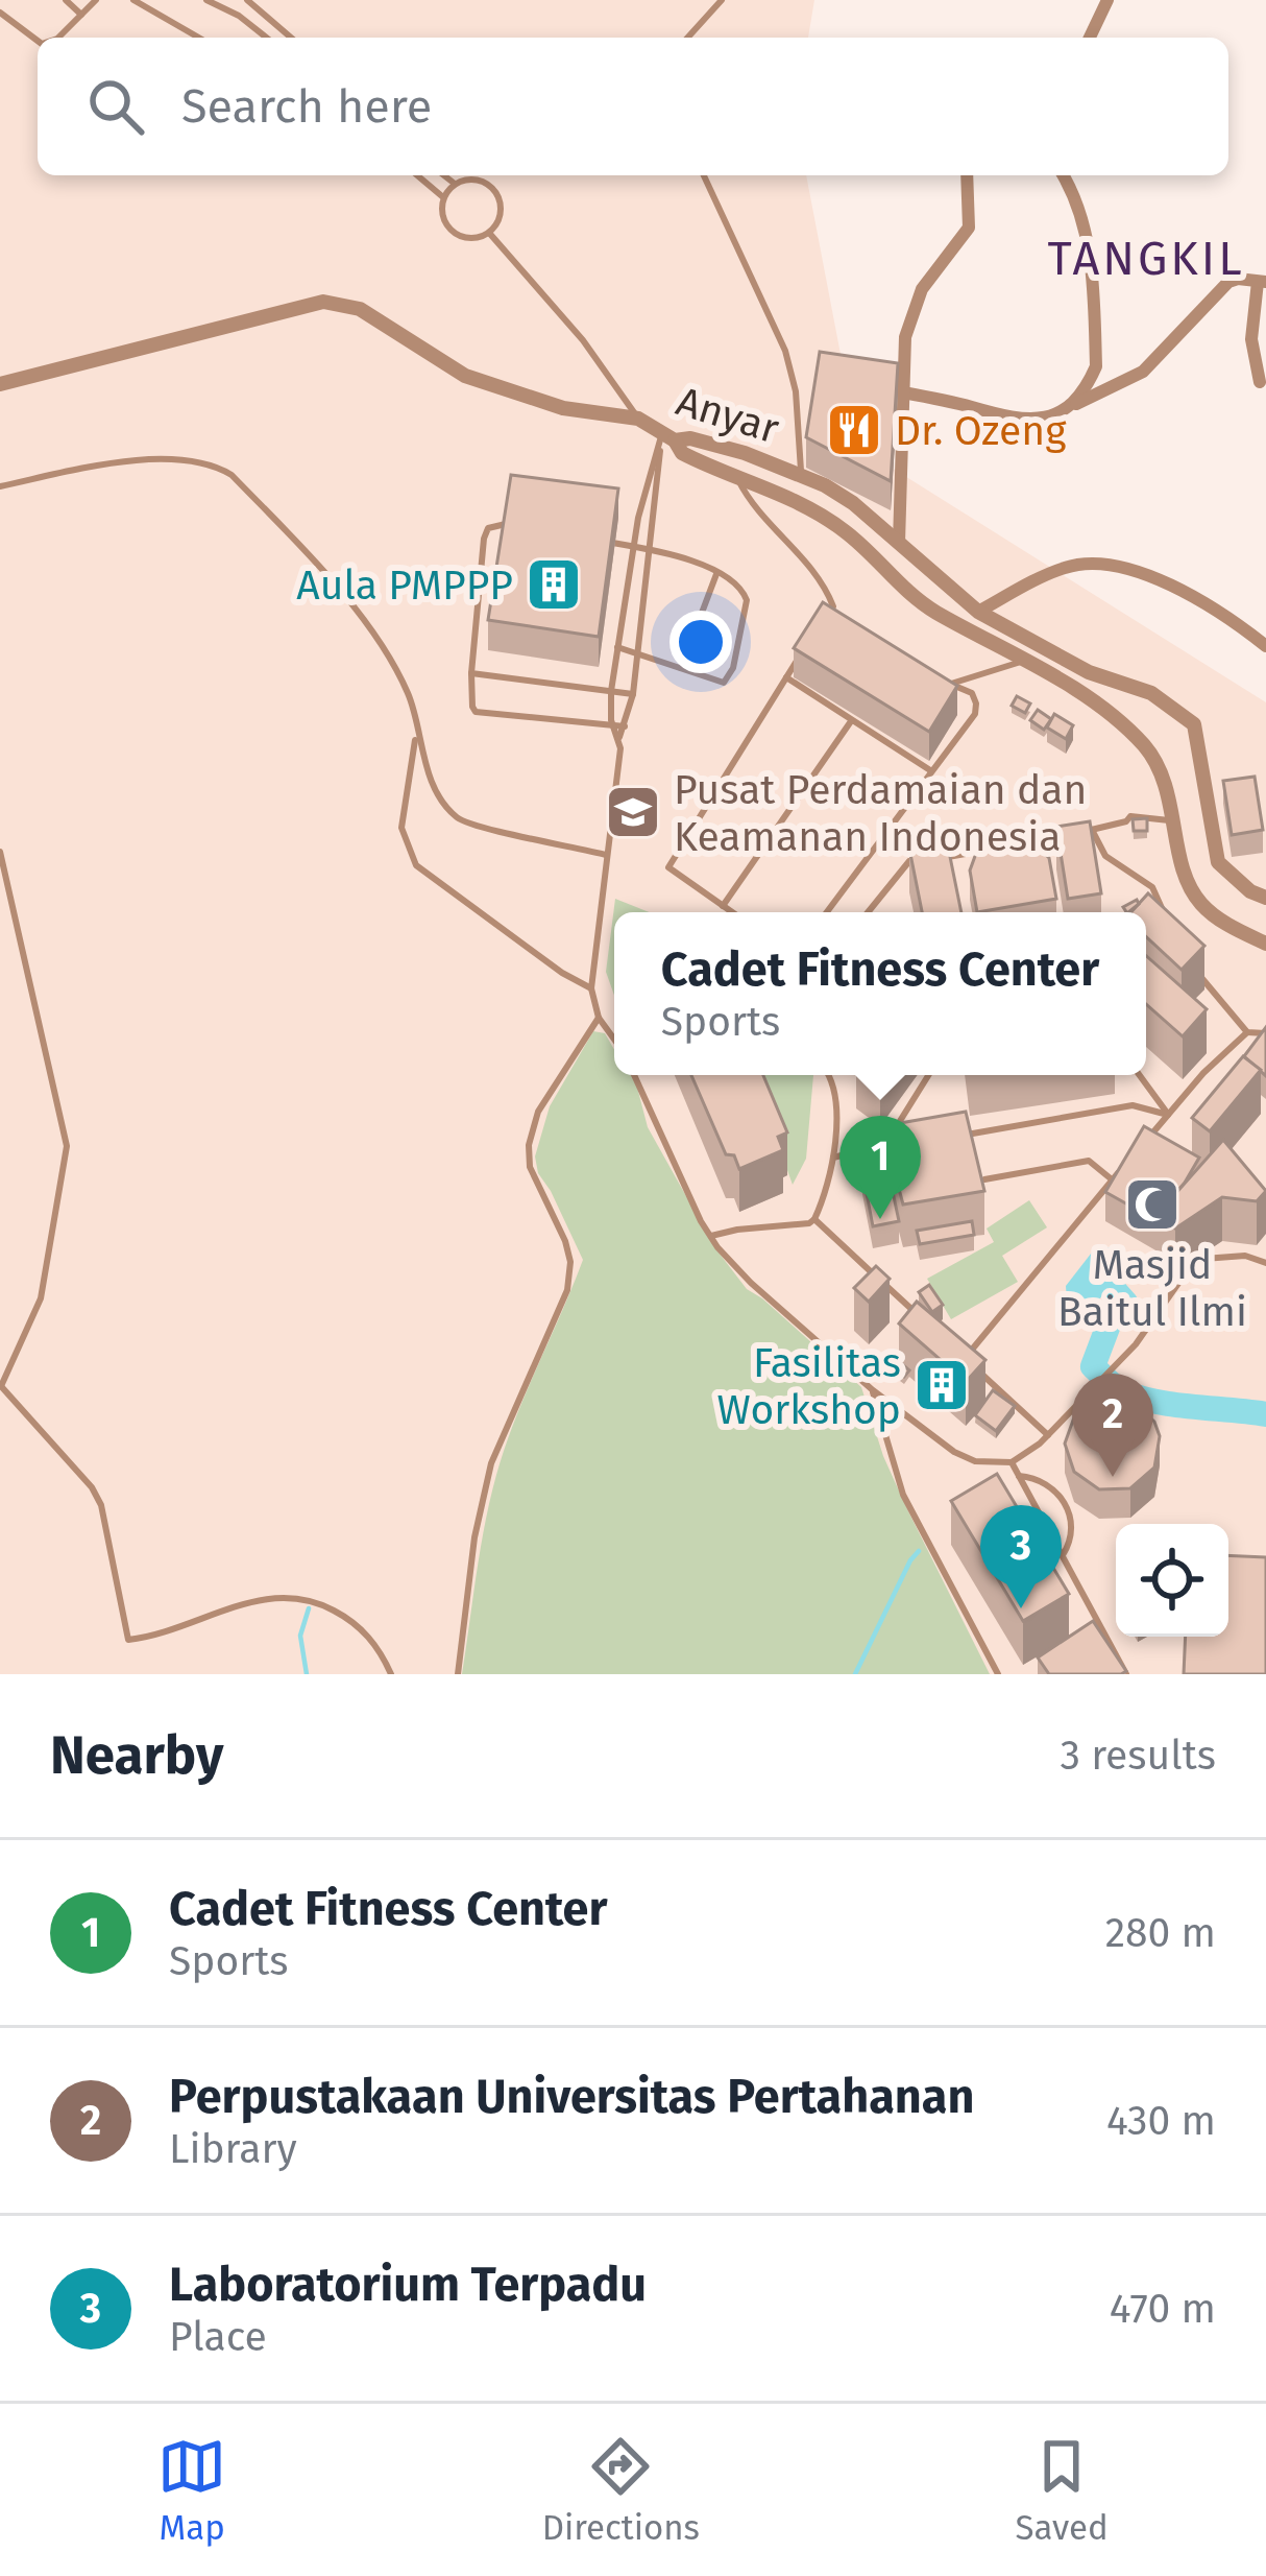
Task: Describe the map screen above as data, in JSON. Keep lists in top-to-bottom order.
{
  "streets": {
    "street": ["Anyar"]
  },
  "districts": ["TANGKIL"],
  "places": {
    "restaurant": ["Dr. Ozeng"],
    "building": ["Aula PMPPP", "Fasilitas Workshop"],
    "school or university": ["Pusat Perdamaian dan Keamanan Indonesia"],
    "mosque": ["Masjid Baitul Ilmi"]
  },
  "page": {
    "search": "Search here",
    "popup": ["Cadet Fitness Center", "Sports"],
    "pins": ["1", "2", "3"],
    "heading": ["Nearby", "3 results"],
    "list": [
      {
        "mark": "1",
        "name": "Cadet Fitness Center",
        "note": "Sports",
        "value": "280 m"
      },
      {
        "mark": "2",
        "name": "Perpustakaan Universitas Pertahanan",
        "note": "Library",
        "value": "430 m"
      },
      {
        "mark": "3",
        "name": "Laboratorium Terpadu",
        "note": "Place",
        "value": "470 m"
      }
    ],
    "nav": ["Map", "Directions", "Saved"]
  }
}
